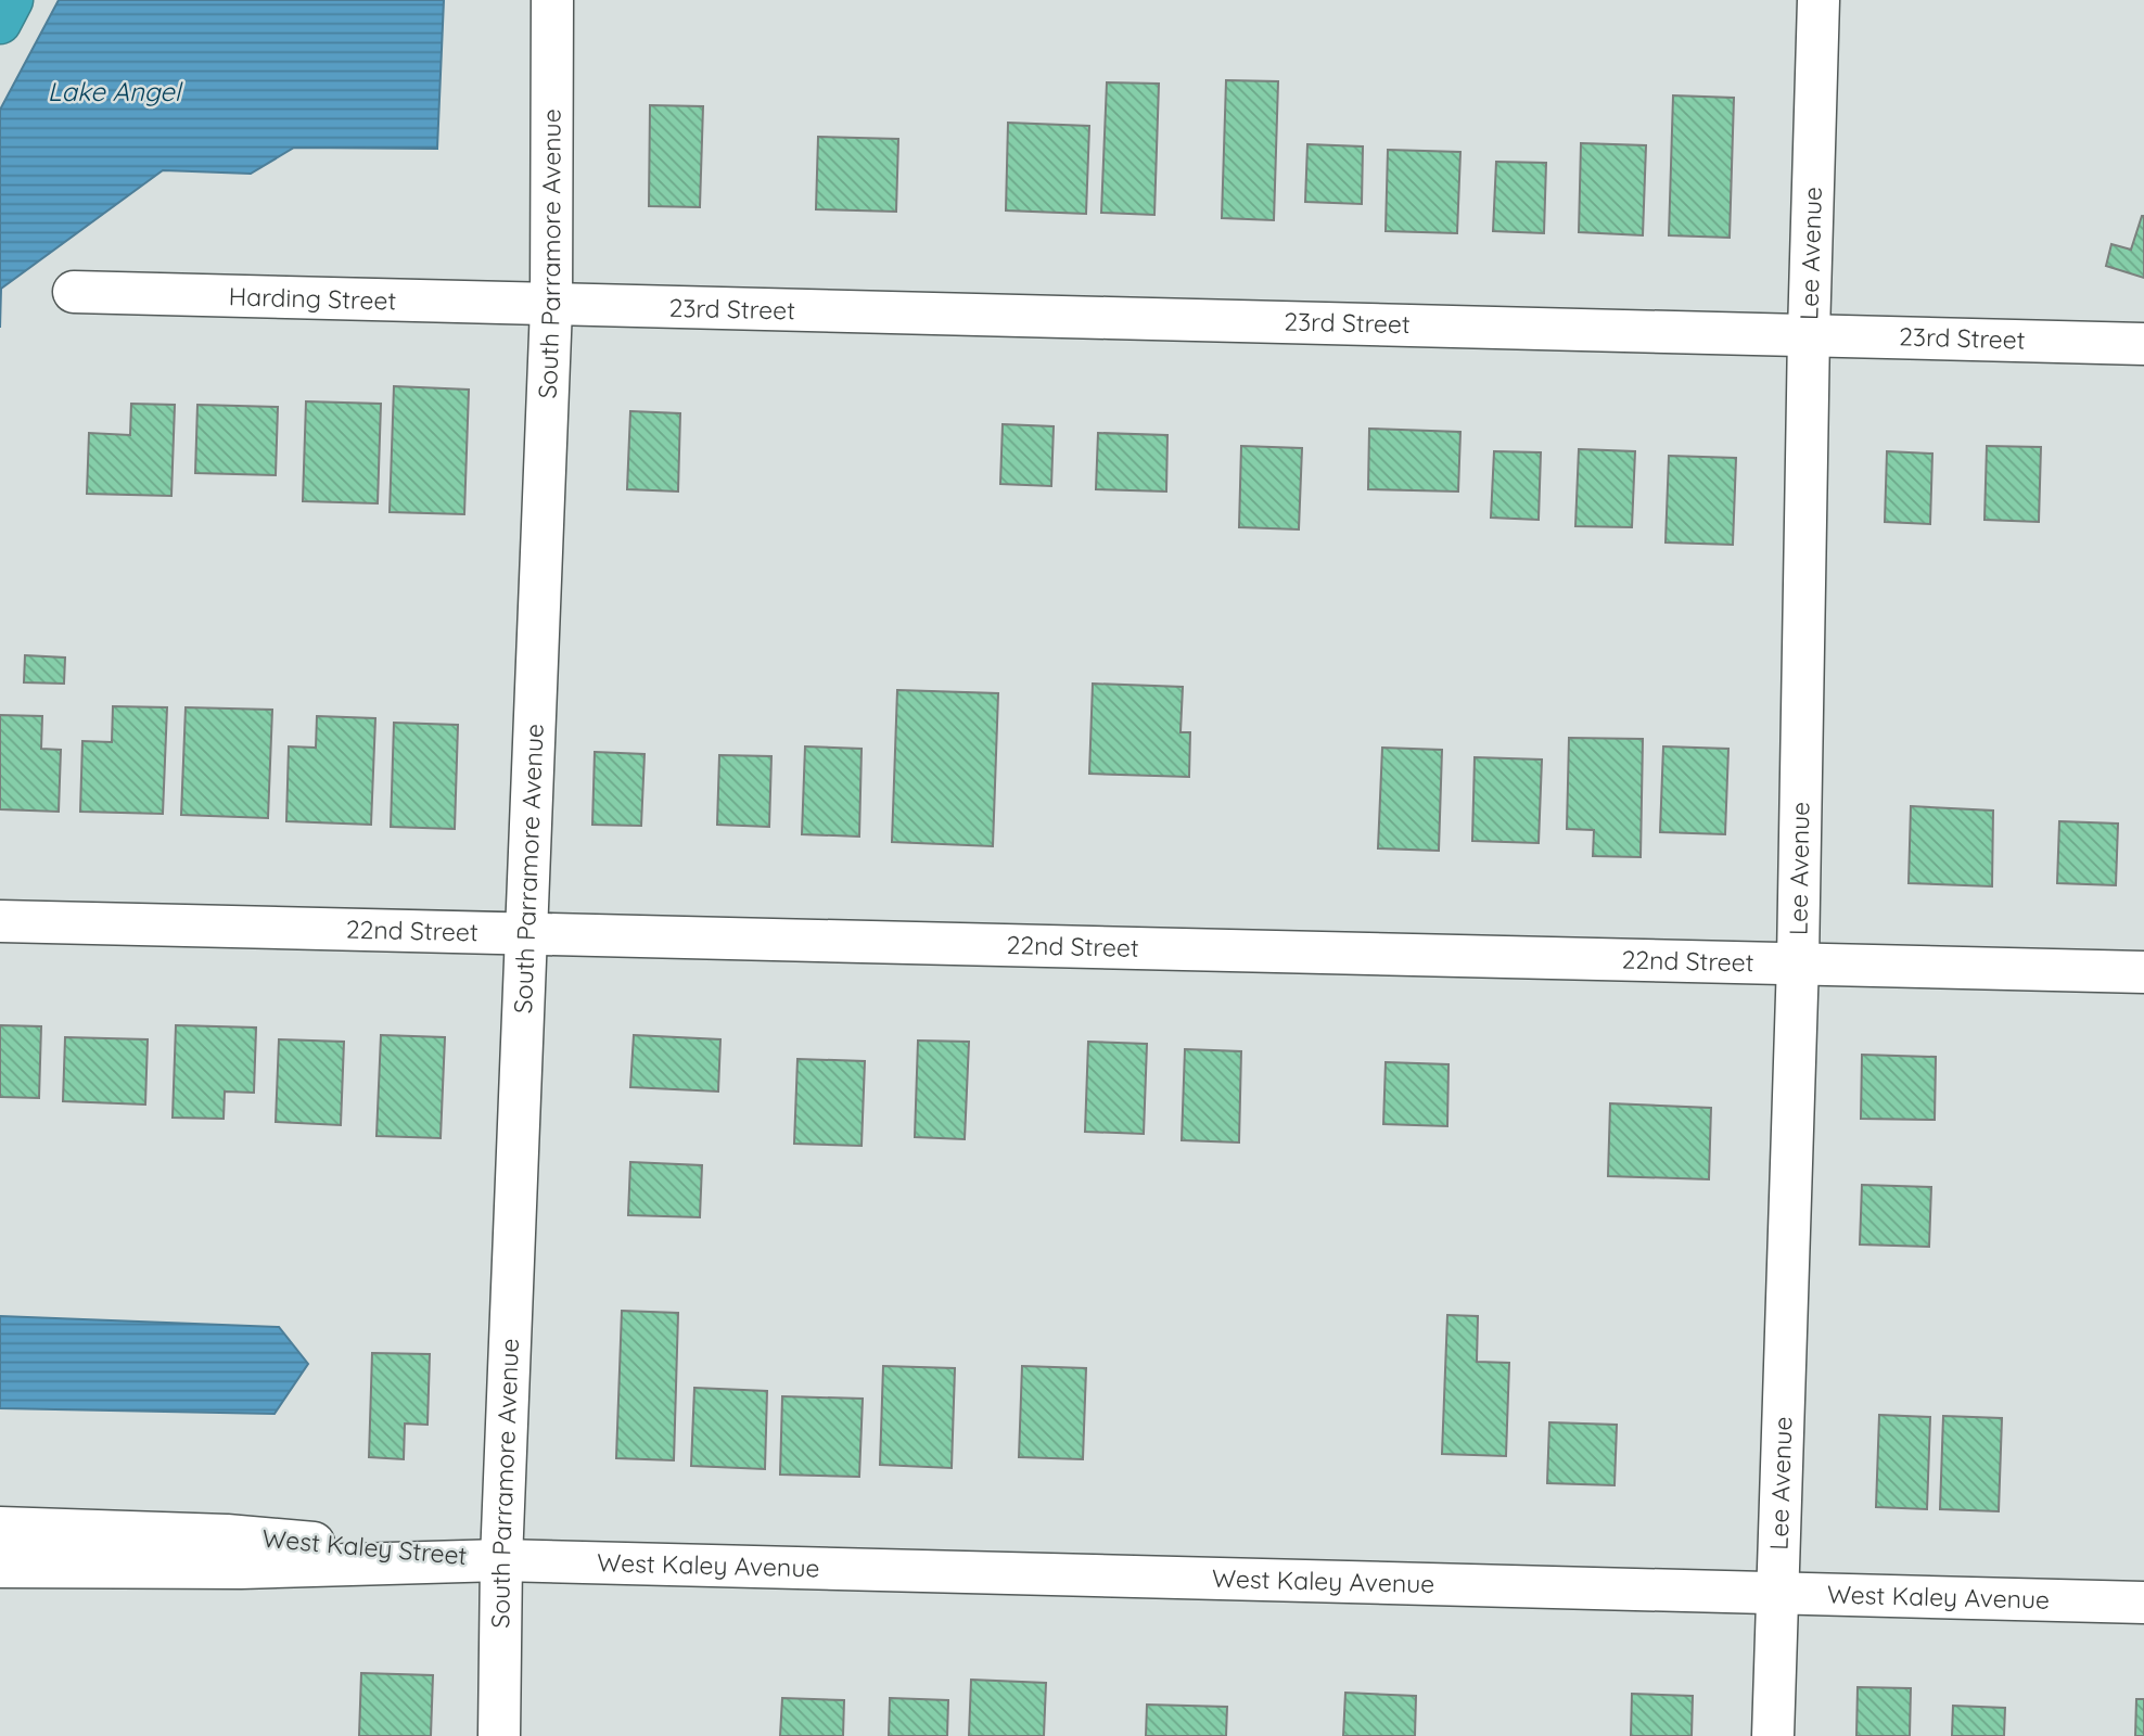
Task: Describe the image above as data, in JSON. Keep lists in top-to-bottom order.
{
  "streets": {
    "street": [
      "South Parramore Avenue",
      "Lee Avenue",
      "Harding Street",
      "23rd Street",
      "22nd Street",
      "West Kaley Street",
      "West Kaley Avenue"
    ]
  },
  "crossings": [
    ["South Parramore Avenue", "Harding Street"],
    ["South Parramore Avenue", "23rd Street"],
    ["South Parramore Avenue", "22nd Street"],
    ["South Parramore Avenue", "West Kaley Street"],
    ["South Parramore Avenue", "West Kaley Avenue"],
    ["Lee Avenue", "23rd Street"],
    ["Lee Avenue", "22nd Street"],
    ["Lee Avenue", "West Kaley Avenue"],
    ["Harding Street", "23rd Street"],
    ["West Kaley Street", "West Kaley Avenue"]
  ],
  "water": ["Lake Angel"]
}
